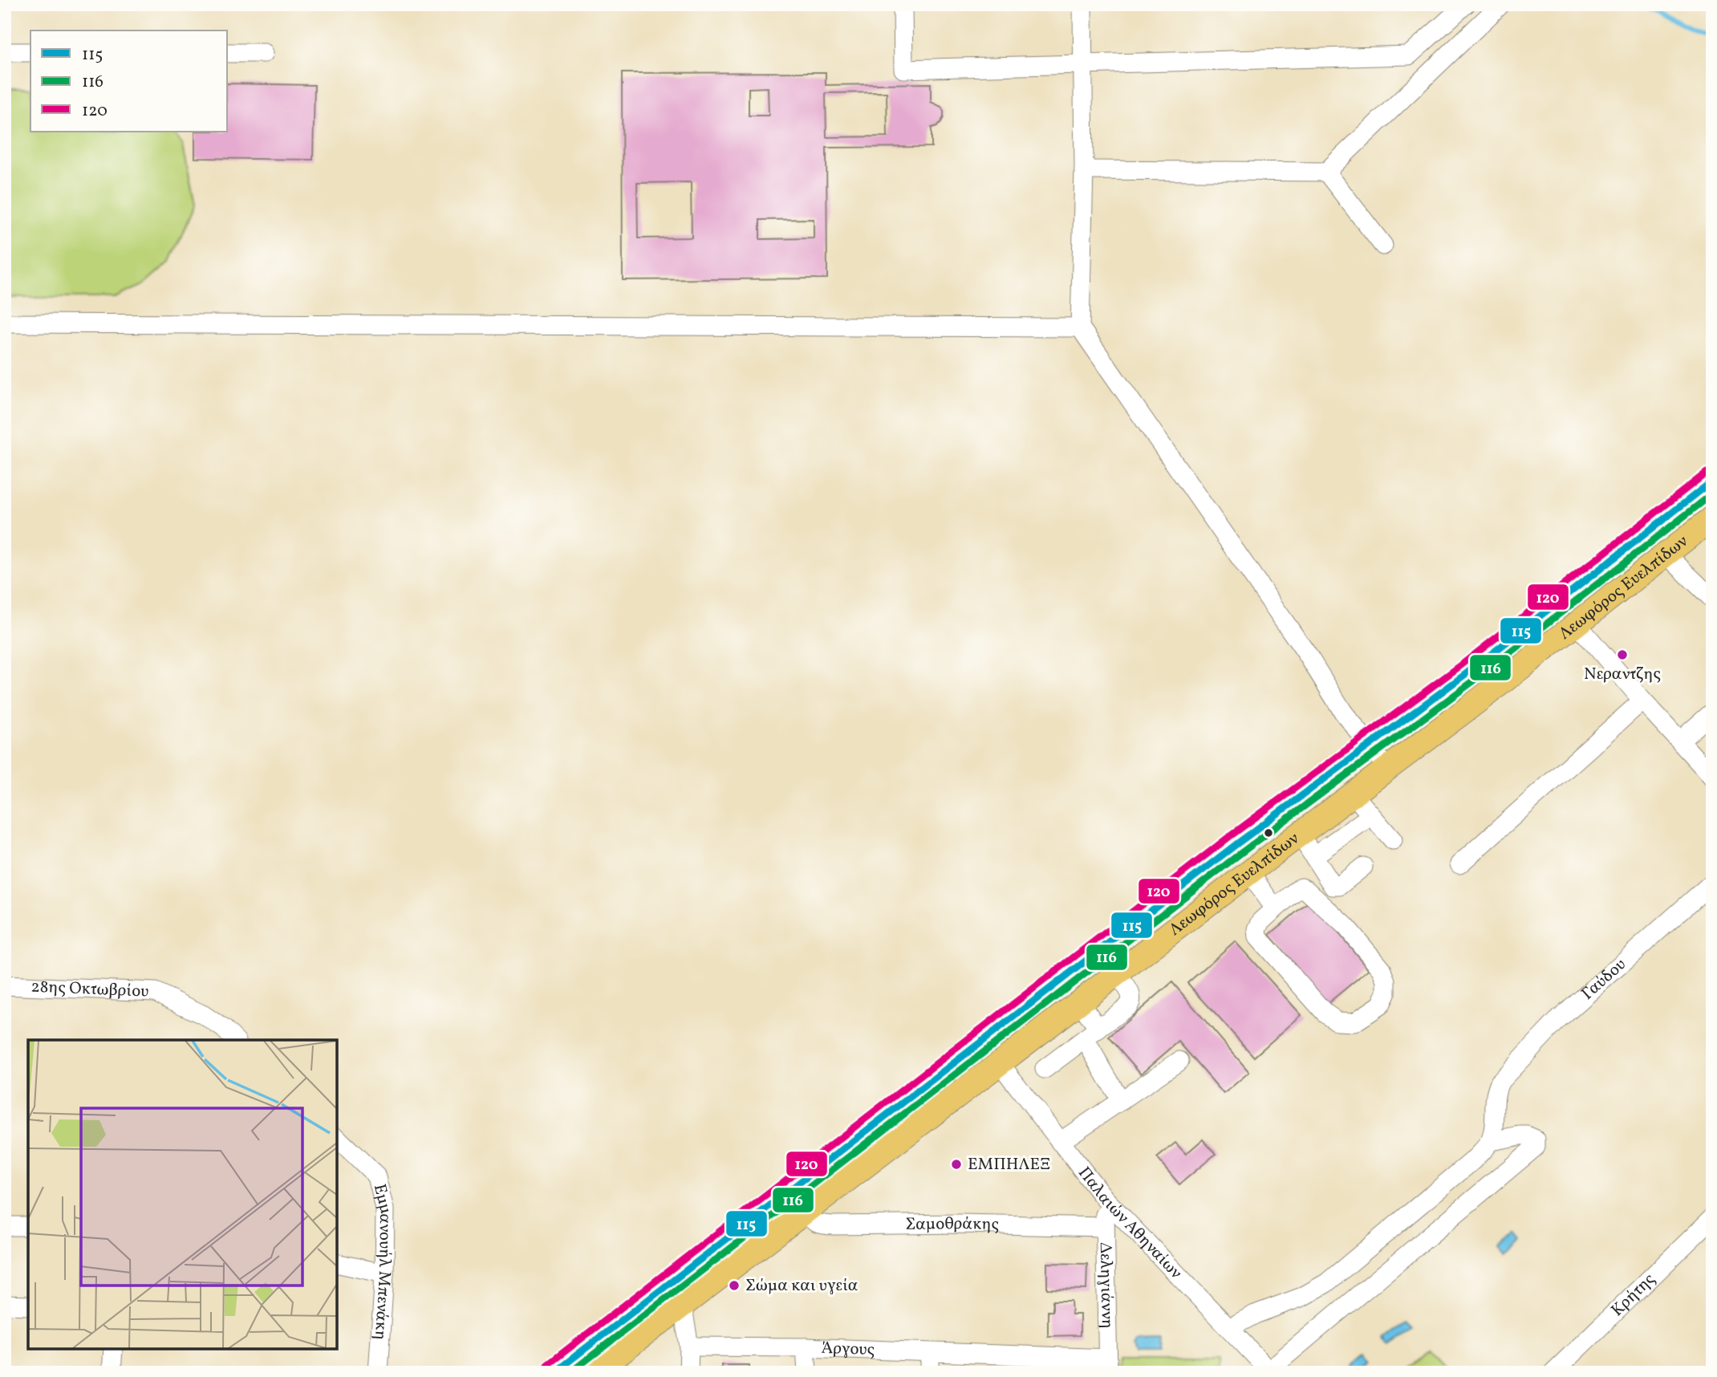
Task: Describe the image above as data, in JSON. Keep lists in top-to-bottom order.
{
  "streets": {
    "main road": ["Λεωφόρος Ευελπίδων"],
    "street": [
      "Γαύδου",
      "28ης Οκτωβρίου",
      "Παλαιών Αθηναίων",
      "Σαμοθράκης",
      "Εμμανουήλ Μπενάκη",
      "Δεληγιάννη",
      "Κρήτης",
      "Άργους"
    ]
  },
  "crossings": [
    ["Λεωφόρος Ευελπίδων", "Παλαιών Αθηναίων"],
    ["Λεωφόρος Ευελπίδων", "Σαμοθράκης"],
    ["Παλαιών Αθηναίων", "Δεληγιάννη"],
    ["Σαμοθράκης", "Δεληγιάννη"],
    ["Δεληγιάννη", "Άργους"]
  ],
  "places": ["Νεραντζης", "ΕΜΠΗΛΕΞ", "Σώμα και υγεία"],
  "lines": ["transit line 120", "transit line 115", "transit line 116"],
  "legend": ["115", "116", "120"]
}
